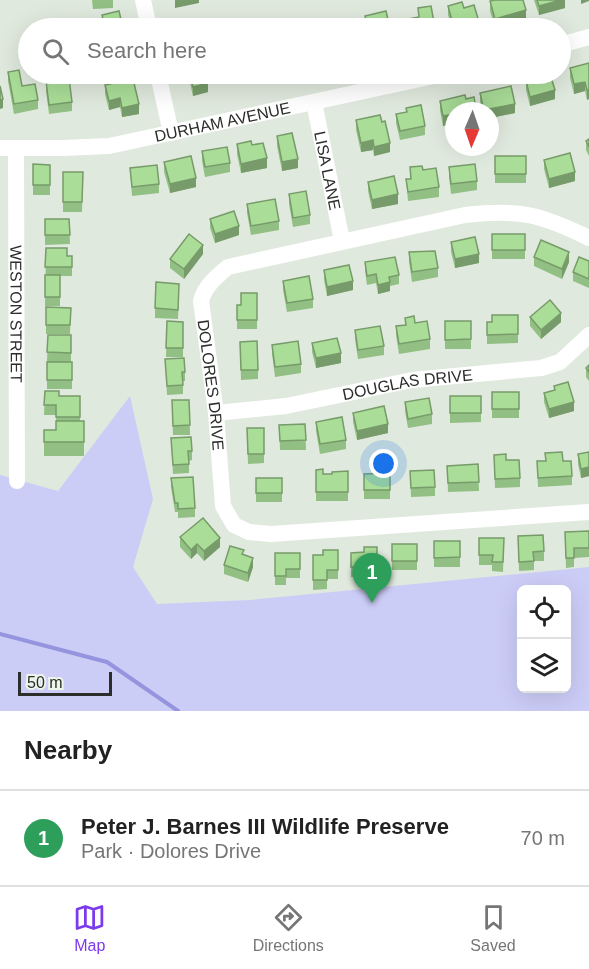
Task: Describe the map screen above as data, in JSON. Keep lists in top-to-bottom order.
{
  "streets": {
    "street": [
      "DURHAM AVENUE",
      "LISA LANE",
      "WESTON STREET",
      "DOLORES DRIVE",
      "DOUGLAS DRIVE"
    ]
  },
  "crossings": [
    ["DURHAM AVENUE", "LISA LANE"],
    ["DURHAM AVENUE", "WESTON STREET"],
    ["LISA LANE", "DOLORES DRIVE"],
    ["DOLORES DRIVE", "DOUGLAS DRIVE"]
  ],
  "scale_bar": "50 m",
  "north": "bottom",
  "page": {
    "search": "Search here",
    "pins": "1",
    "scale": "50 m",
    "heading": "Nearby",
    "list": [
      {
        "mark": "1",
        "name": "Peter J. Barnes III Wildlife Preserve",
        "note": "Park · Dolores Drive",
        "value": "70 m"
      }
    ],
    "nav": ["Map", "Directions", "Saved"]
  }
}
